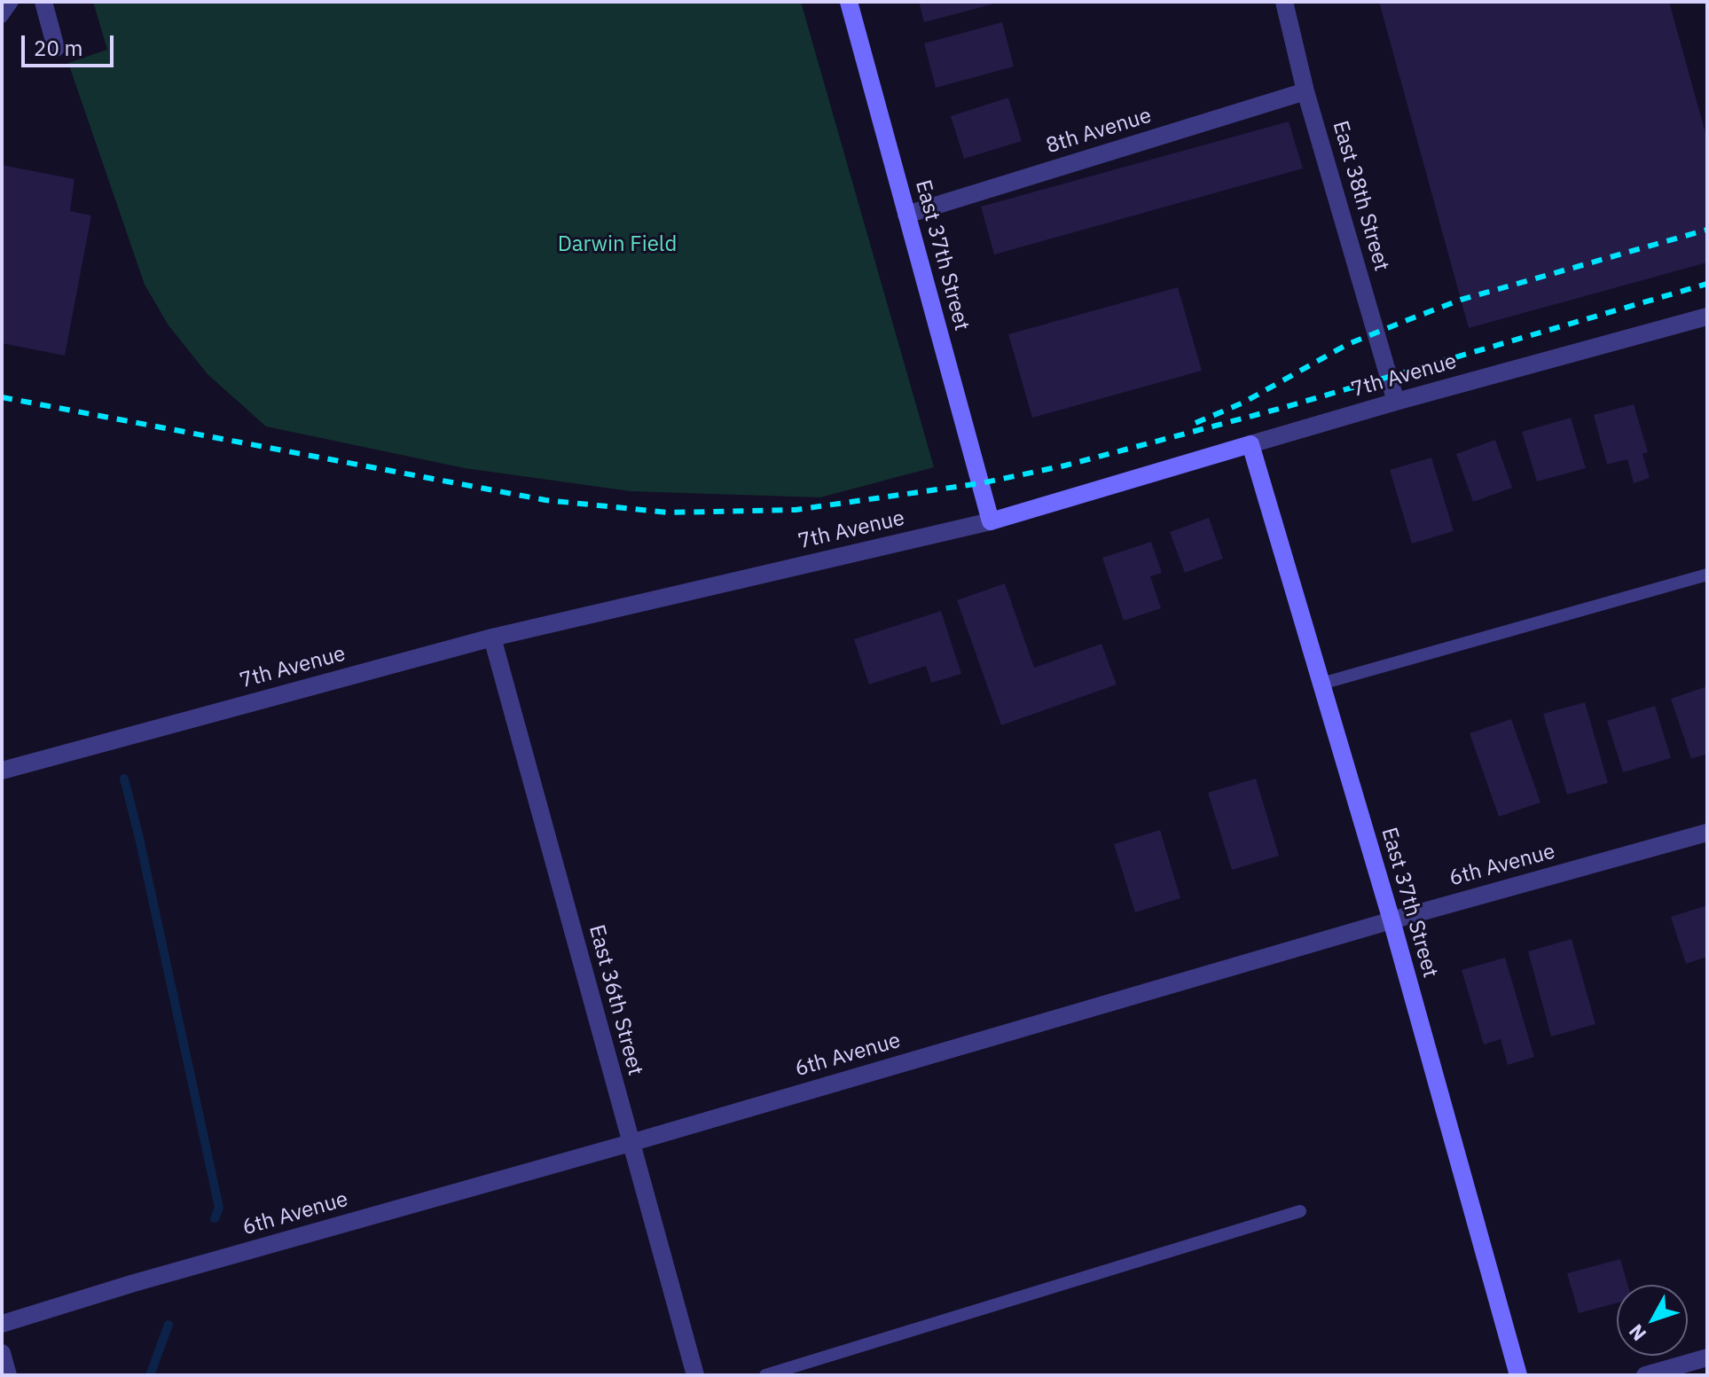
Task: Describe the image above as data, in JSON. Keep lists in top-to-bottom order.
{
  "streets": {
    "street": [
      "8th Avenue",
      "East 38th Street",
      "East 37th Street",
      "7th Avenue",
      "6th Avenue",
      "East 36th Street"
    ]
  },
  "crossings": [
    ["8th Avenue", "East 38th Street"],
    ["8th Avenue", "East 37th Street"],
    ["East 38th Street", "7th Avenue"],
    ["East 37th Street", "7th Avenue"],
    ["East 37th Street", "6th Avenue"],
    ["7th Avenue", "East 36th Street"],
    ["6th Avenue", "East 36th Street"]
  ],
  "parks": ["Darwin Field"],
  "scale_bar": "20 m",
  "north": "bottom left"
}
